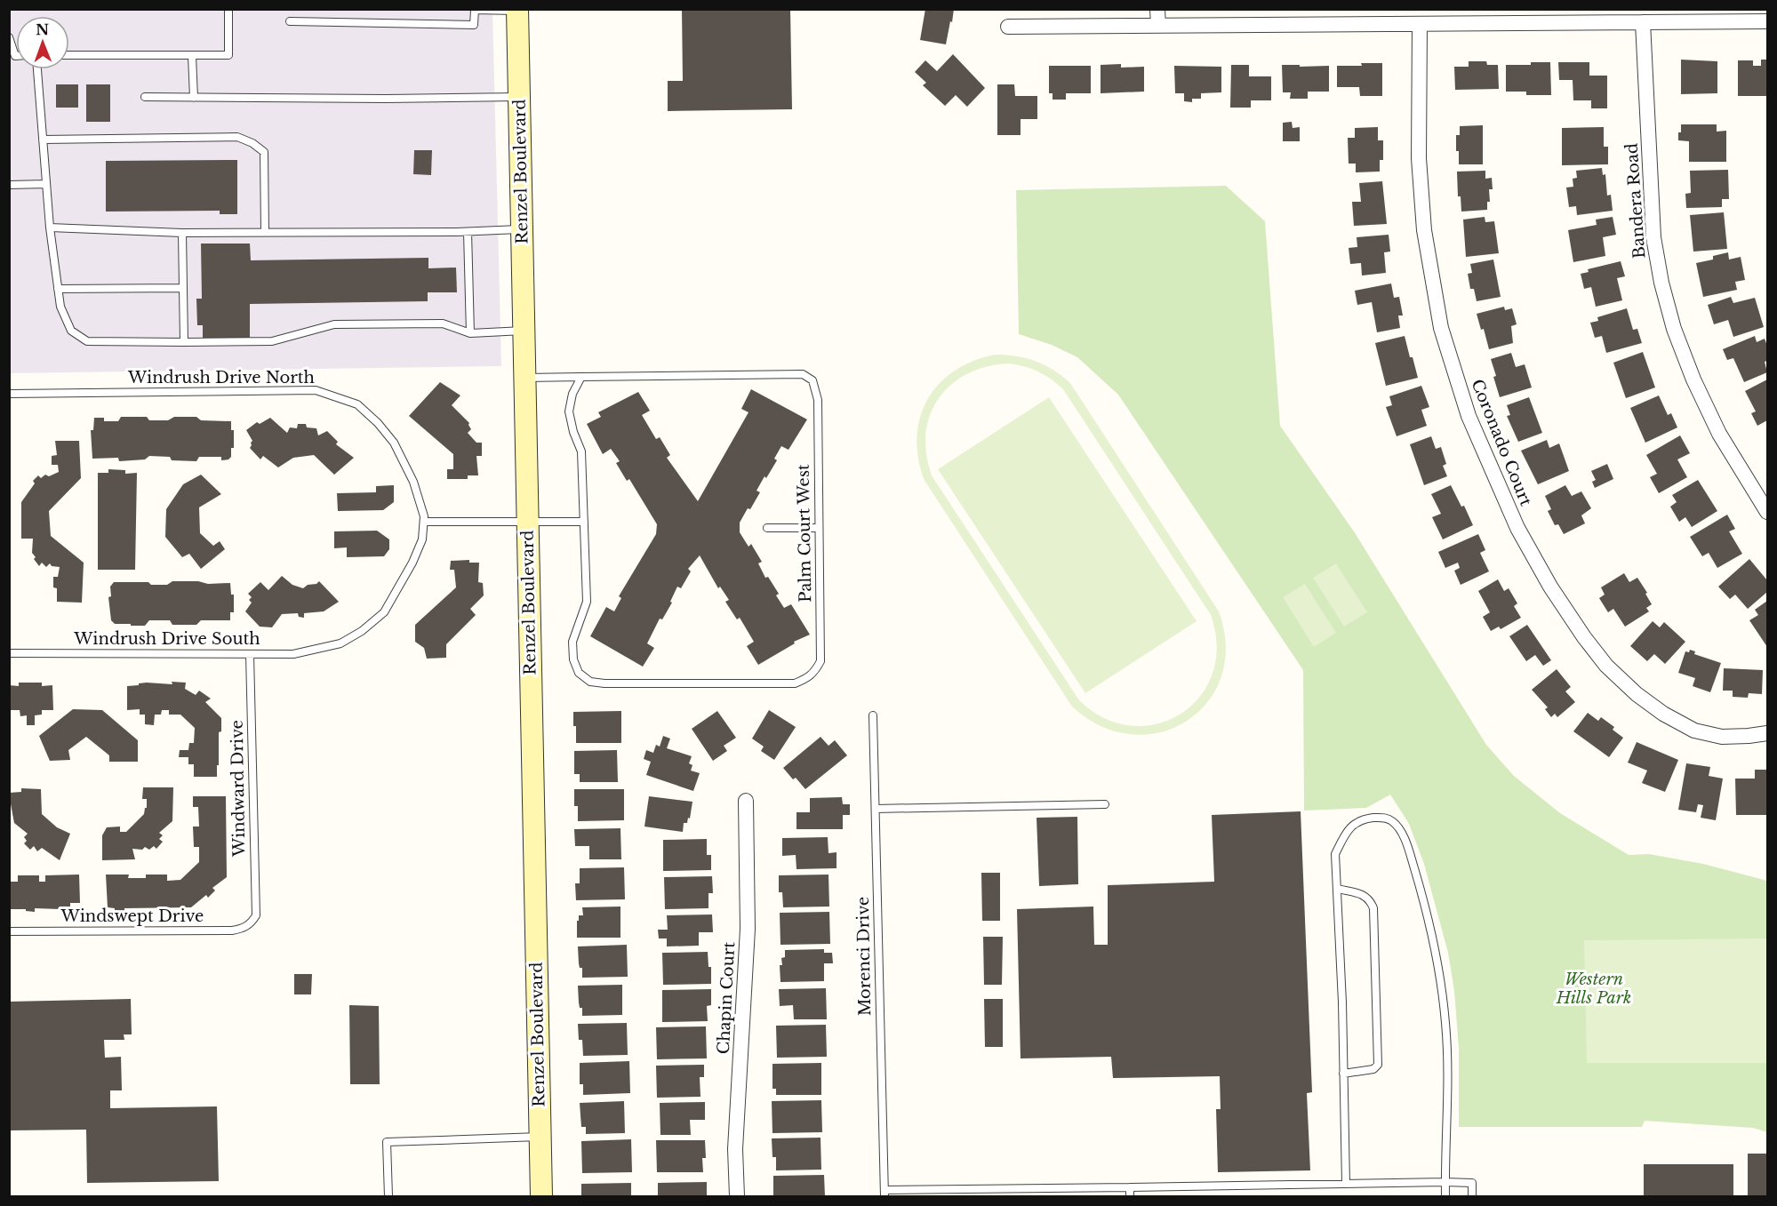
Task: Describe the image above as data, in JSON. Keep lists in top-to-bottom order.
{
  "streets": {
    "street": [
      "Renzel Boulevard",
      "Bandera Road",
      "Coronado Court",
      "Chapin Court"
    ],
    "lane": [
      "Windrush Drive North",
      "Palm Court West",
      "Windrush Drive South",
      "Windward Drive",
      "Windswept Drive",
      "Morenci Drive"
    ]
  },
  "crossings": [
    ["Windrush Drive North", "Windrush Drive South"],
    ["Windrush Drive South", "Windward Drive"],
    ["Windward Drive", "Windswept Drive"]
  ],
  "parks": ["Western Hills Park"],
  "north": "top"
}
